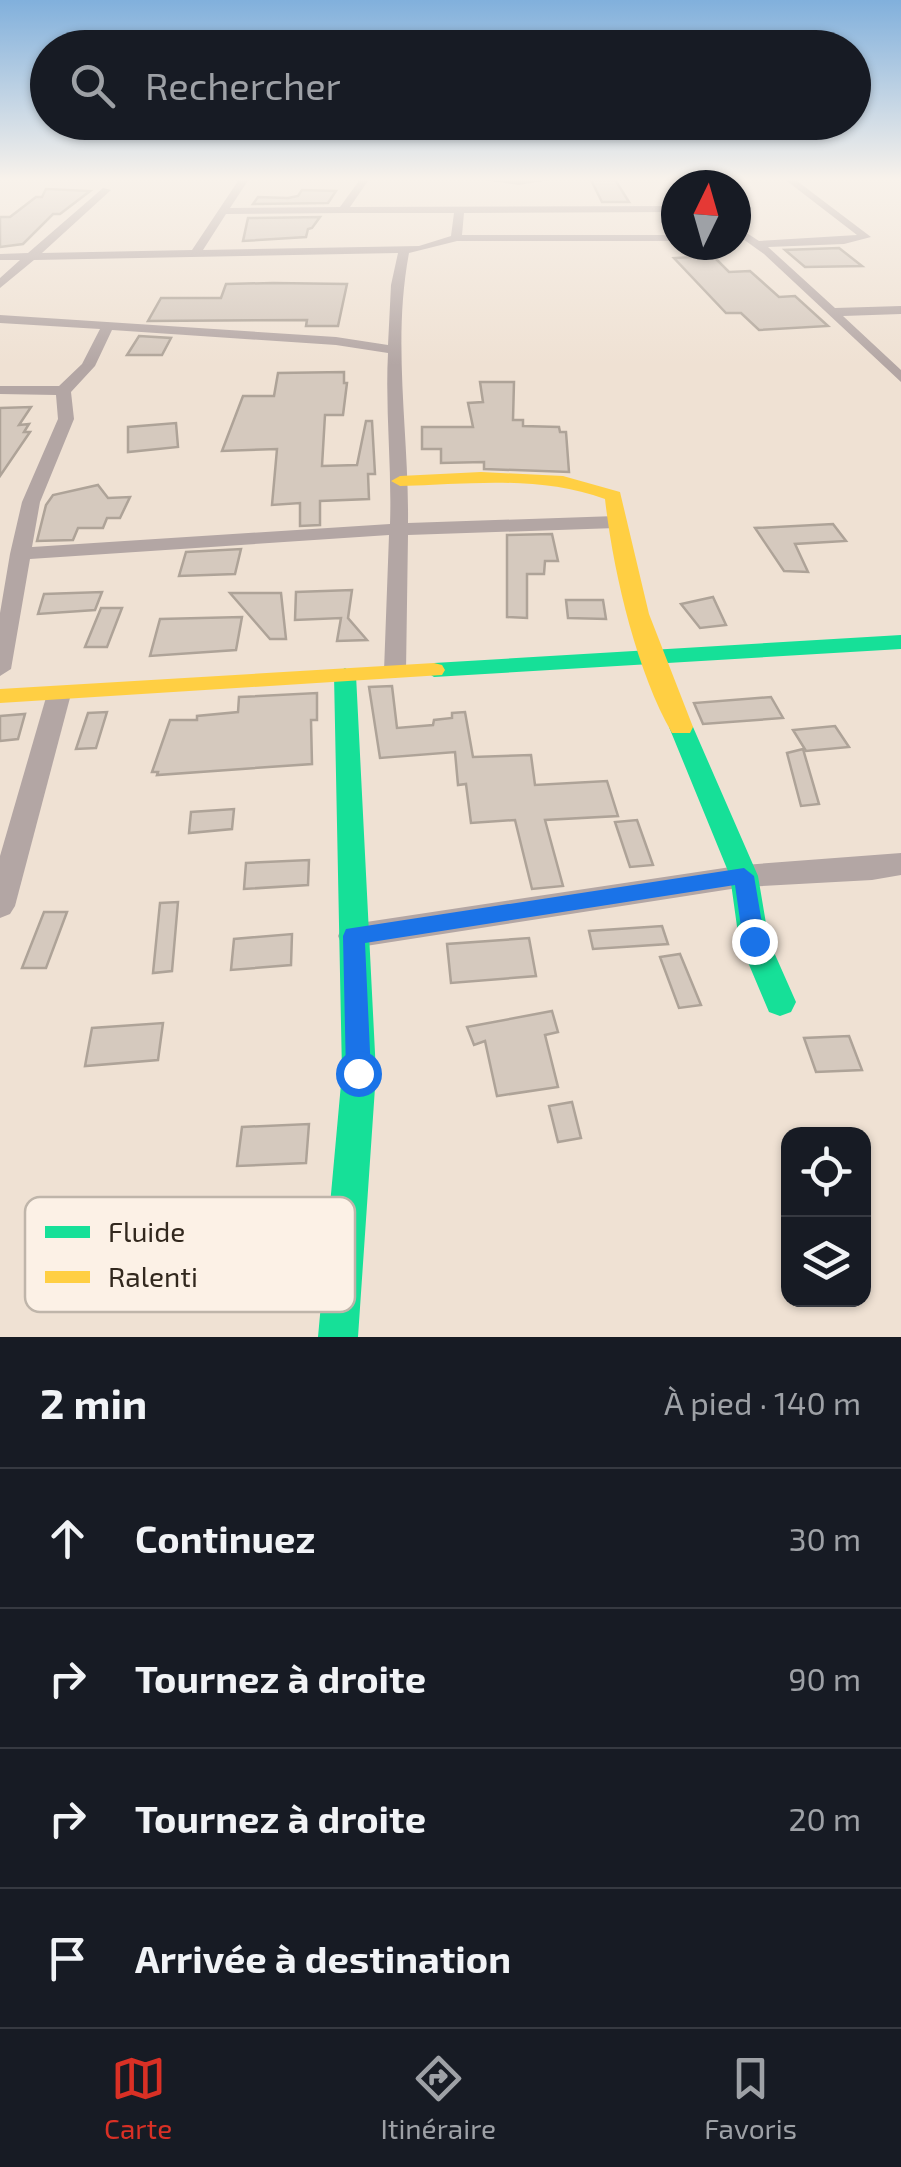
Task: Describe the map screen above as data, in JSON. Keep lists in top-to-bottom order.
{
  "legend": ["Fluide", "Ralenti"],
  "north": "top",
  "page": {
    "search": "Rechercher",
    "heading": ["2 min", "À pied · 140 m"],
    "list": [
      ["Continuez", "30 m"],
      ["Tournez à droite", "90 m"],
      ["Tournez à droite", "20 m"],
      "Arrivée à destination"
    ],
    "nav": ["Carte", "Itinéraire", "Favoris"]
  }
}
